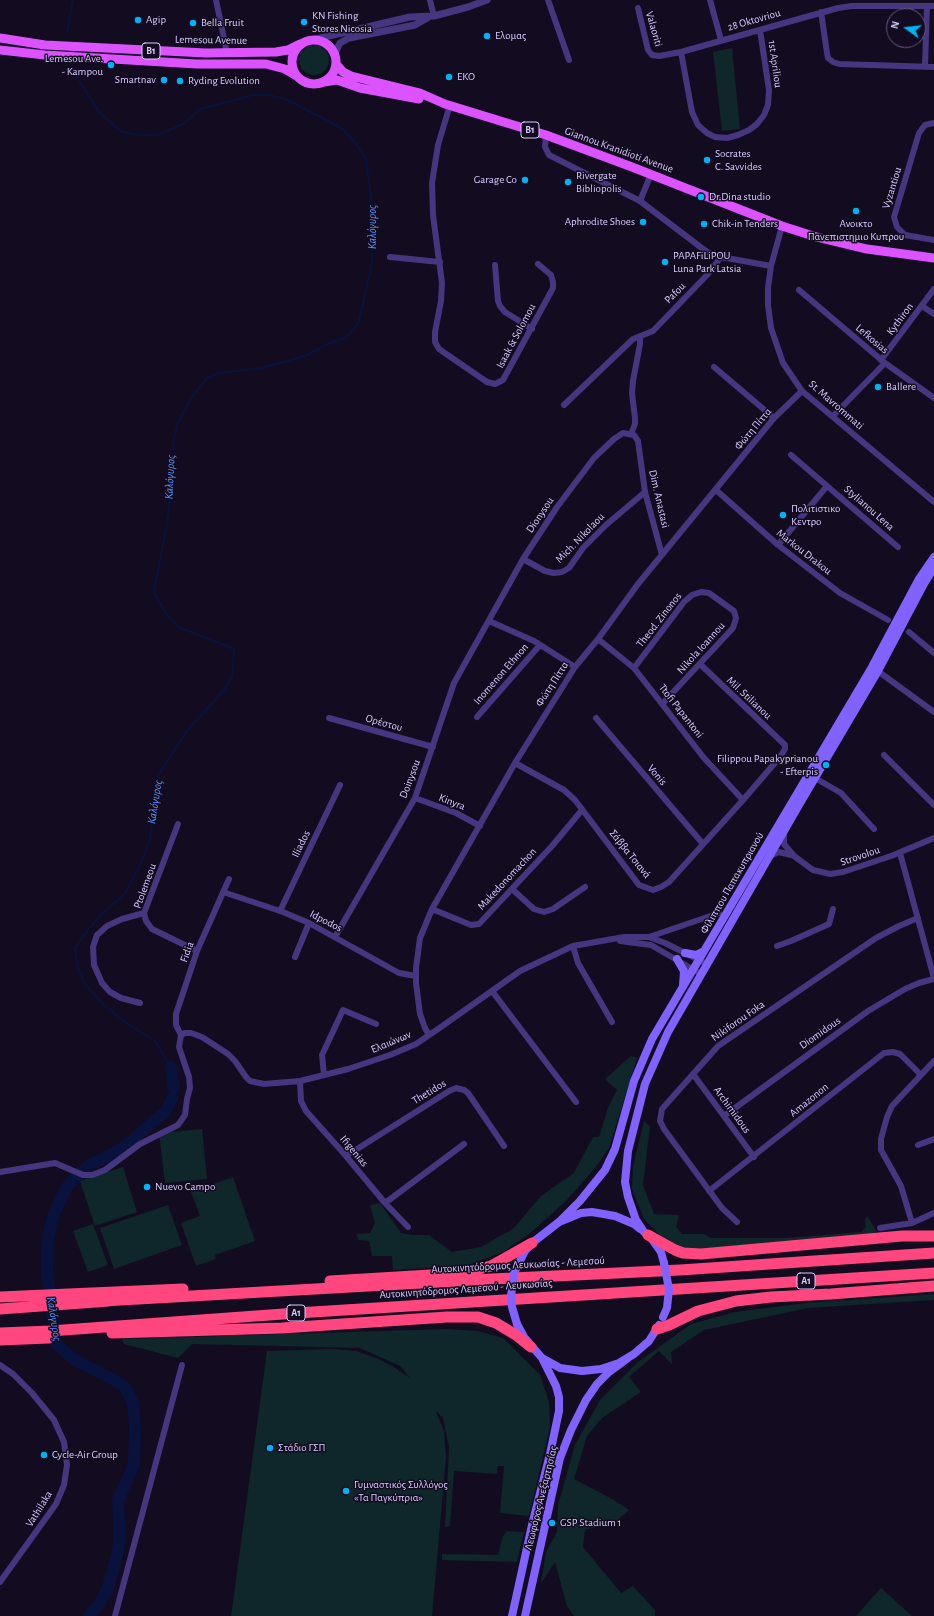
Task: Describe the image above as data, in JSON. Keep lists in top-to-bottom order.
{
  "streets": {
    "highway": ["Αυτοκινητόδρομος Λευκωσίας - Λεμεσού", "A1", "Αυτοκινητόδρομος Λεμεσού - Λευκωσίας"],
    "main road": [
      "Lemesou Avenue",
      "B1",
      "Giannou Kranidioti Avenue",
      "Φίλιππου Παπακυπριανού",
      "Λεωφόρος Ανεξαρτησίας"
    ],
    "street": [
      "28 Oktovriou",
      "Valaoriti",
      "1st Apriliou",
      "Vyzantiou",
      "Pafou",
      "Kythiron",
      "Isaak & Solomou",
      "Lefkosias",
      "St. Mavrommati",
      "Φώτη Πίττα",
      "Dim. Anastasi",
      "Stylianou Lena",
      "Dionysou",
      "Mich. Nikolaou",
      "Markou Drakou",
      "Theod. Zinonos",
      "Nikola Ioannou",
      "Inomenon Ethnon",
      "Mil. Stilianou",
      "Ttofi Papantoni",
      "Ορέστου",
      "Vonis",
      "Doinysou",
      "Kinyra",
      "Iliados",
      "Σάββα Τσιανά",
      "Strovolou",
      "Makedonomachon",
      "Ptolemeou",
      "Idpodos",
      "Fidia",
      "Nikiforou Foka",
      "Diomidous",
      "Ελαιώνων",
      "Thetidos",
      "Amazonon",
      "Archimidous",
      "Ifigenias",
      "Vathilaka"
    ]
  },
  "crossings": [
    ["28 Oktovriou", "Valaoriti"],
    ["28 Oktovriou", "1st Apriliou"],
    ["Lemesou Avenue", "B1"],
    ["Lemesou Avenue", "Giannou Kranidioti Avenue"],
    ["B1", "Giannou Kranidioti Avenue"],
    ["B1", "St. Mavrommati"],
    ["Giannou Kranidioti Avenue", "Isaak & Solomou"],
    ["Giannou Kranidioti Avenue", "St. Mavrommati"],
    ["Kythiron", "Lefkosias"],
    ["Kythiron", "St. Mavrommati"],
    ["St. Mavrommati", "Φώτη Πίττα"],
    ["Φώτη Πίττα", "Dim. Anastasi"],
    ["Φώτη Πίττα", "Markou Drakou"],
    ["Φώτη Πίττα", "Ttofi Papantoni"],
    ["Φώτη Πίττα", "Kinyra"],
    ["Φώτη Πίττα", "Σάββα Τσιανά"],
    ["Φώτη Πίττα", "Makedonomachon"],
    ["Φώτη Πίττα", "Idpodos"],
    ["Φώτη Πίττα", "Ελαιώνων"],
    ["Dim. Anastasi", "Dionysou"],
    ["Dim. Anastasi", "Mich. Nikolaou"],
    ["Stylianou Lena", "Markou Drakou"],
    ["Dionysou", "Mich. Nikolaou"],
    ["Dionysou", "Doinysou"],
    ["Theod. Zinonos", "Nikola Ioannou"],
    ["Theod. Zinonos", "Ttofi Papantoni"],
    ["Nikola Ioannou", "Mil. Stilianou"],
    ["Nikola Ioannou", "Ttofi Papantoni"],
    ["Mil. Stilianou", "Σάββα Τσιανά"],
    ["Ttofi Papantoni", "Σάββα Τσιανά"],
    ["Ορέστου", "Doinysou"],
    ["Vonis", "Σάββα Τσιανά"],
    ["Doinysou", "Kinyra"],
    ["Doinysou", "Idpodos"],
    ["Iliados", "Idpodos"],
    ["Σάββα Τσιανά", "Makedonomachon"],
    ["Strovolou", "Φίλιππου Παπακυπριανού"],
    ["Φίλιππου Παπακυπριανού", "Ελαιώνων"],
    ["Ptolemeou", "Fidia"],
    ["Idpodos", "Fidia"],
    ["Fidia", "Ελαιώνων"],
    ["Nikiforou Foka", "Amazonon"],
    ["Nikiforou Foka", "Archimidous"],
    ["Diomidous", "Archimidous"],
    ["Ελαιώνων", "Ifigenias"],
    ["Thetidos", "Ifigenias"],
    ["Amazonon", "Archimidous"]
  ],
  "water": ["Καλόγυρος"],
  "places": [
    "Agip",
    "KN Fishing Stores Nicosia",
    "Bella Fruit",
    "Ελομας",
    "Lemesou Ave. - Kampou",
    "EKO",
    "Smartnav",
    "Ryding Evolution",
    "Socrates C. Savvides",
    "Garage Co",
    "Rivergate Bibliopolis",
    "Dr.Dina studio",
    "Ανοικτο Πανεπιστημιο Κυπρου",
    "Aphrodite Shoes",
    "Chik-in Tenders",
    "PAPAFiLiPOU Luna Park Latsia",
    "Ballere",
    "Πολιτιστικο Κεντρο",
    "Filippou Papakyprianou - Efterpis",
    "Nuevo Campo",
    "Στάδιο ΓΣΠ",
    "Cycle-Air Group",
    "Γυμναστικός Συλλόγος «Τα Παγκύπρια»",
    "GSP Stadium 1"
  ],
  "north": "left"
}
